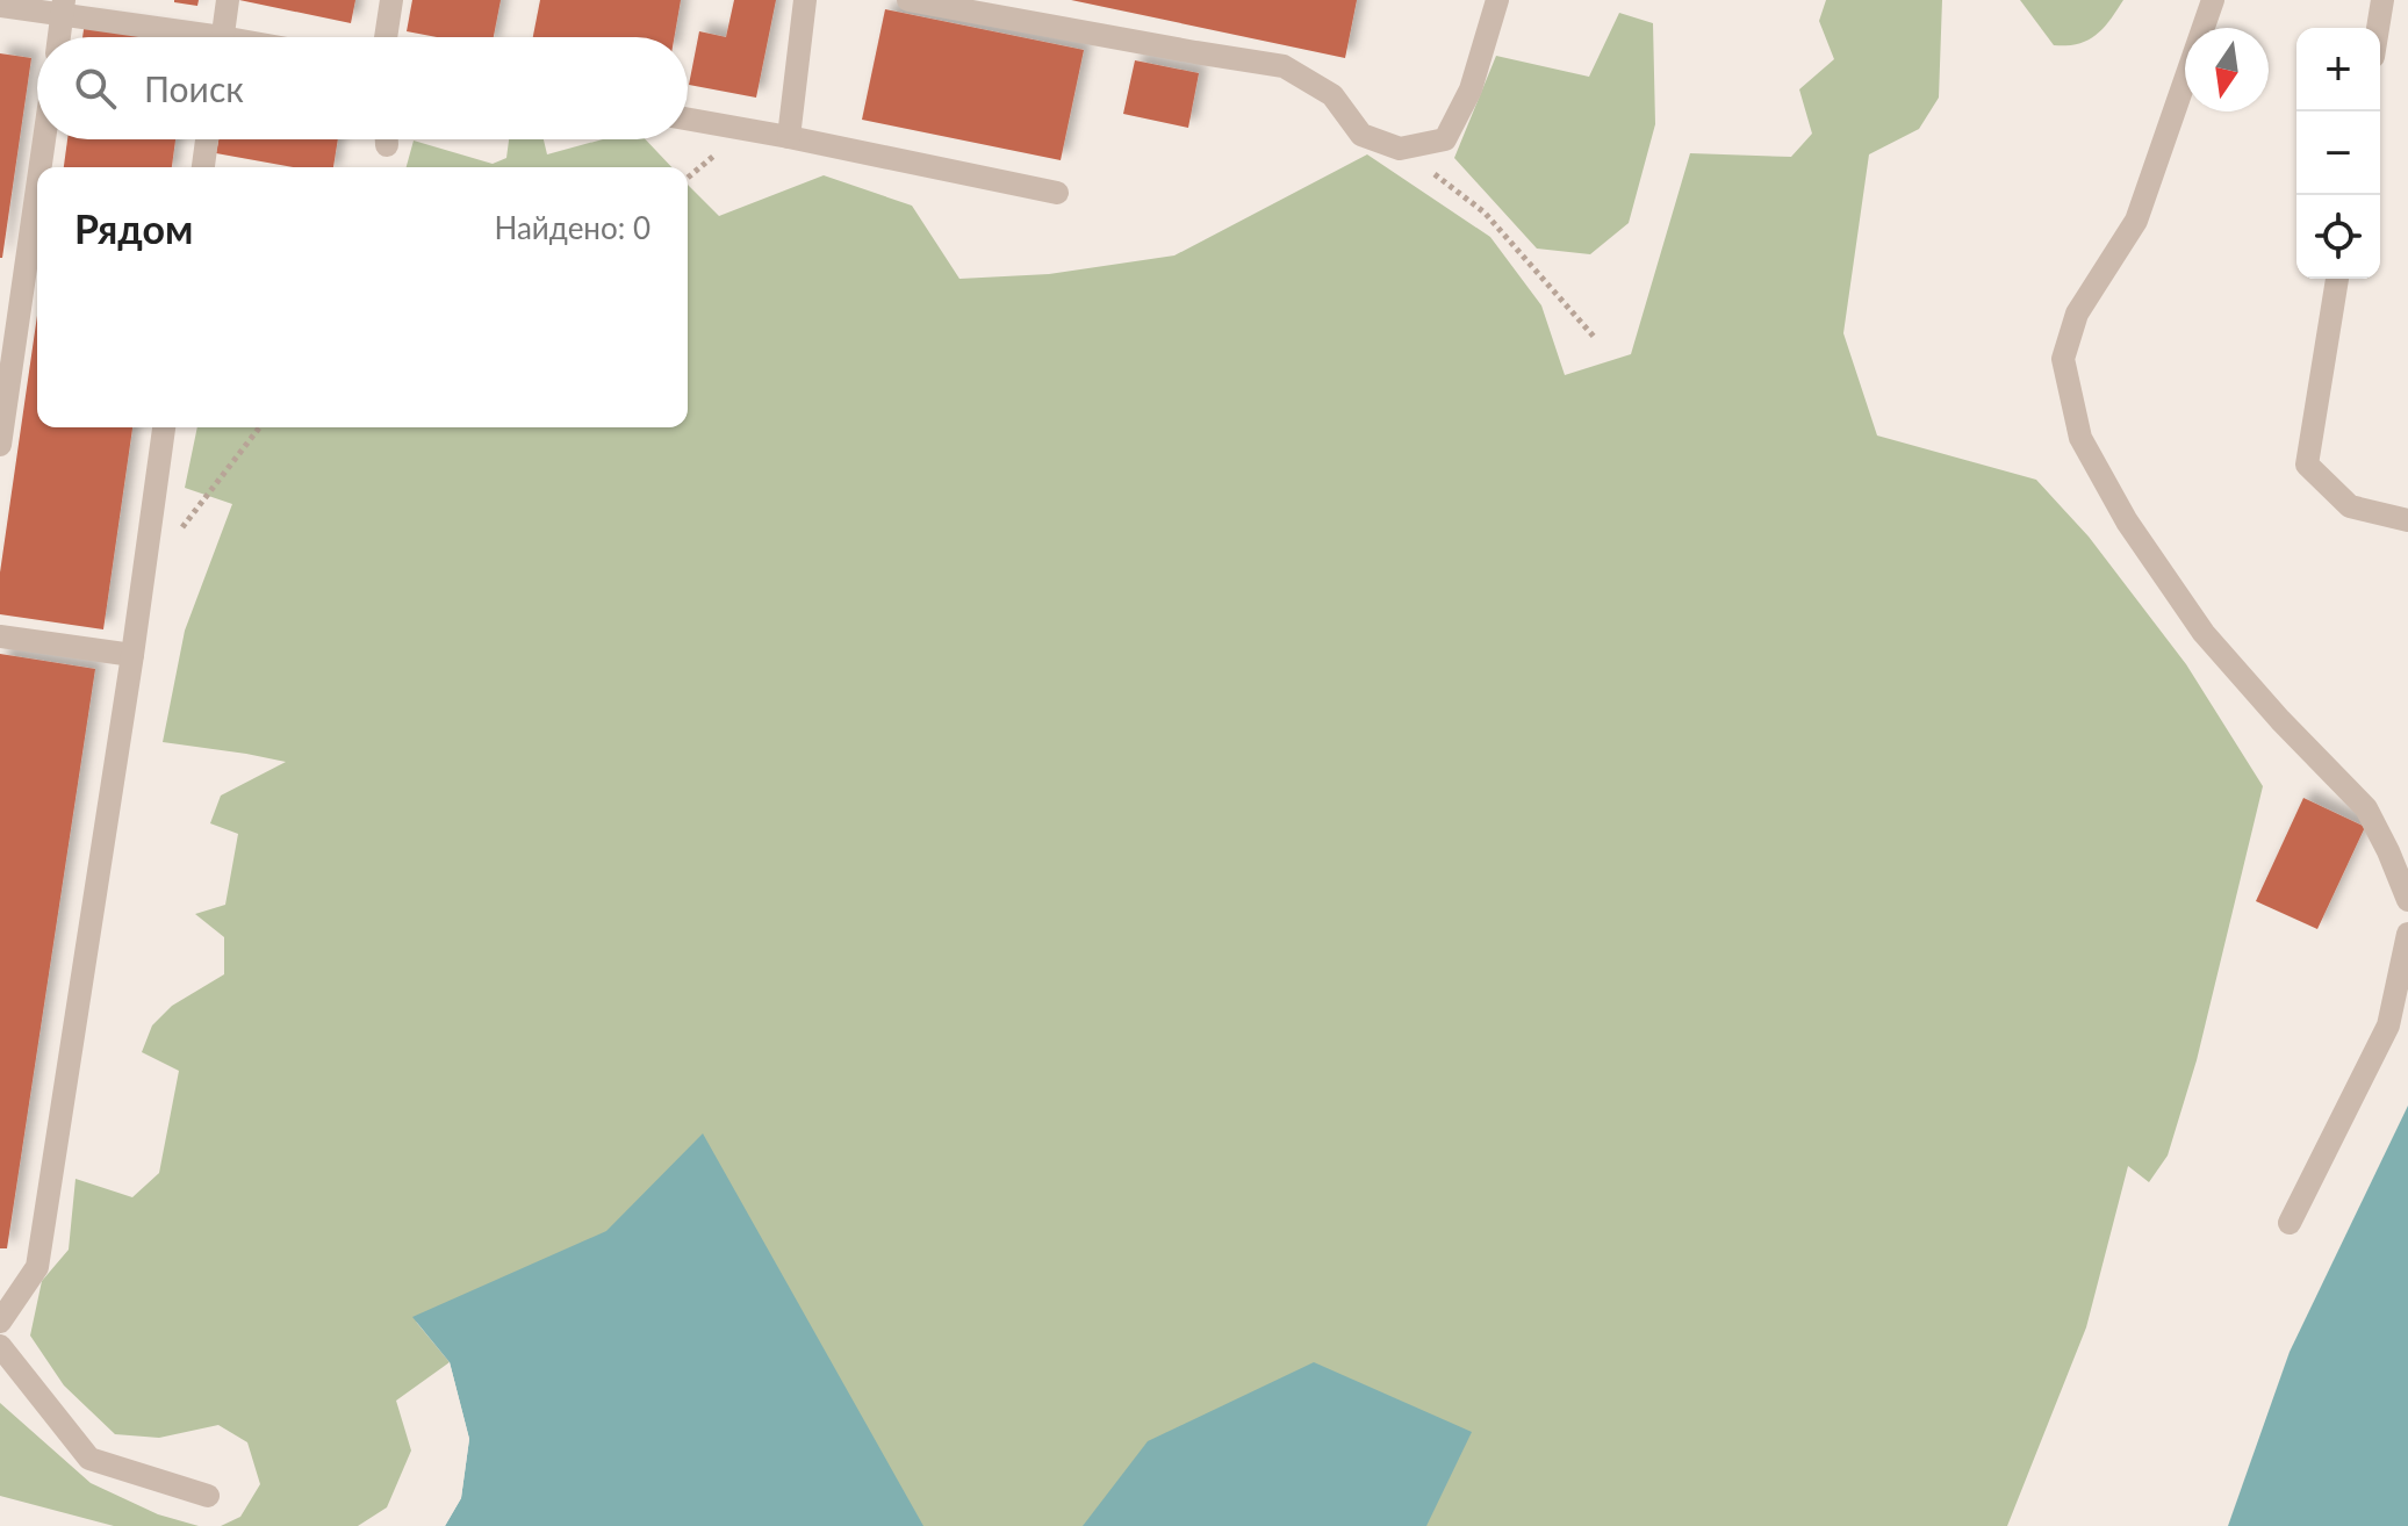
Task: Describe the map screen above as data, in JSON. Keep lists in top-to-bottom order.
{
  "north": "bottom",
  "page": {
    "map_buttons": ["+", "−"],
    "search": "Поиск",
    "heading": ["Рядом", "Найдено: 0"]
  }
}
